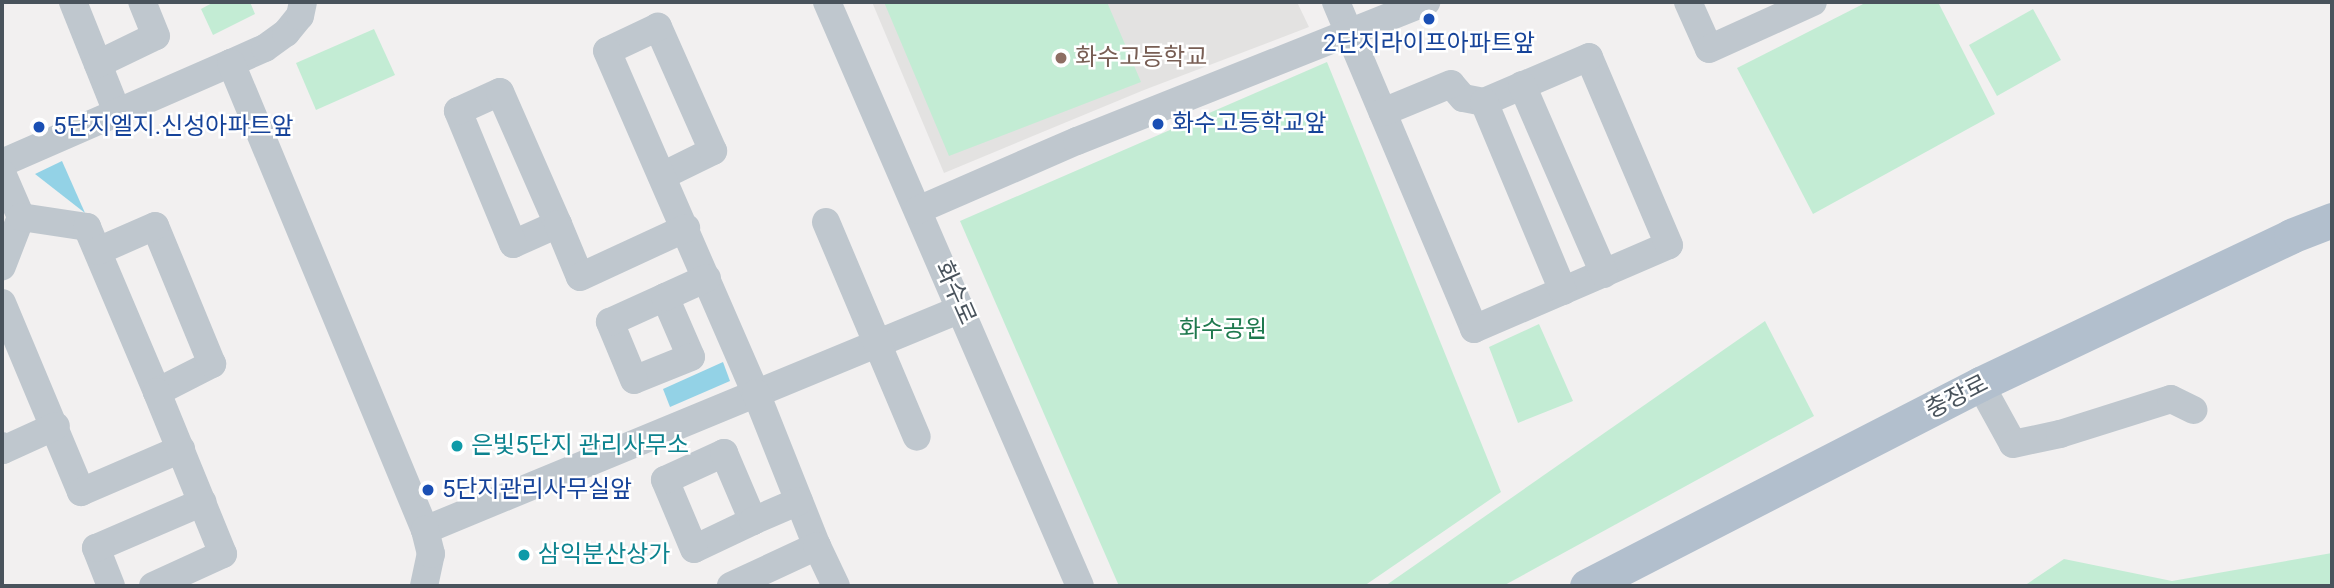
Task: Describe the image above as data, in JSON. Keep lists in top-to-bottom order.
{
  "streets": {
    "main road": ["충장로"],
    "street": ["화수로"]
  },
  "parks": ["화수공원"],
  "places": [
    "2단지라이프아파트앞",
    "화수고등학교",
    "화수고등학교앞",
    "5단지엘지.신성아파트앞",
    "은빛5단지 관리사무소",
    "5단지관리사무실앞",
    "삼익분산상가"
  ]
}
